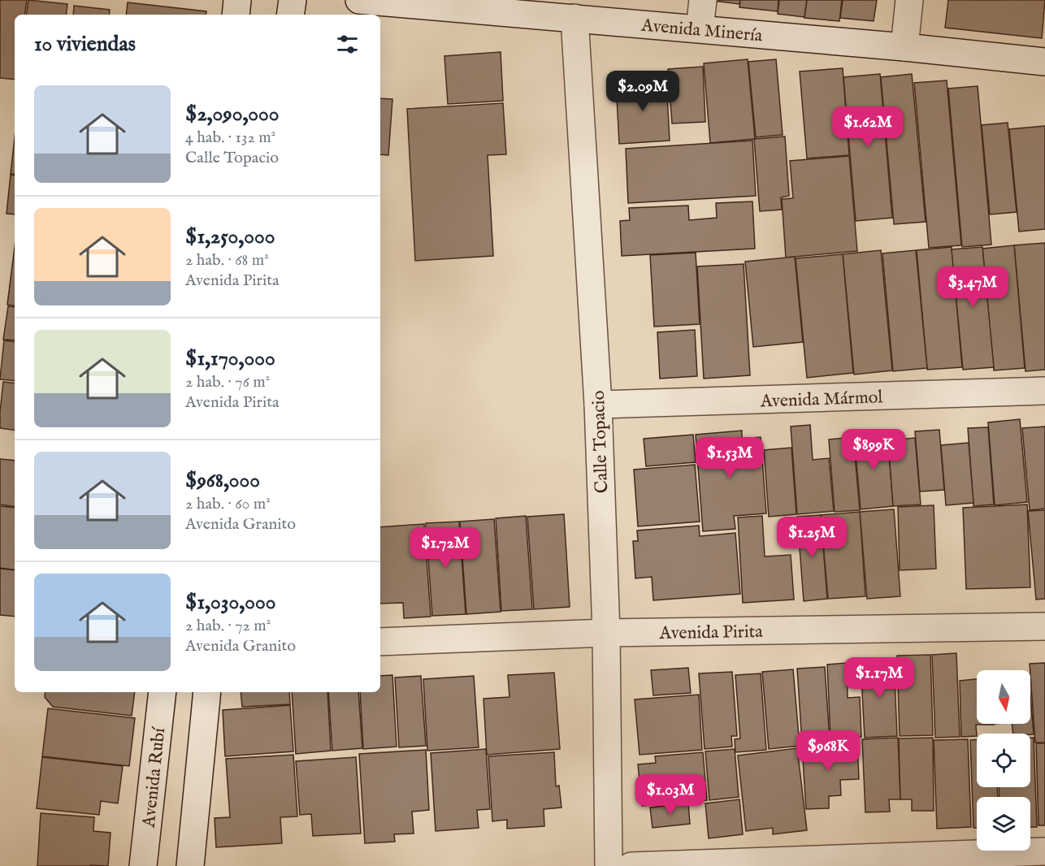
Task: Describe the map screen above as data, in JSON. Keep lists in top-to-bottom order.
{
  "streets": {
    "street": [
      "Avenida Minería",
      "Avenida Mármol",
      "Calle Topacio",
      "Avenida Pirita",
      "Avenida Rubí"
    ]
  },
  "crossings": [
    ["Avenida Minería", "Calle Topacio"],
    ["Avenida Mármol", "Calle Topacio"],
    ["Calle Topacio", "Avenida Pirita"]
  ],
  "north": "bottom",
  "page": {
    "heading": "10 viviendas",
    "price": [
      "$2.09M",
      "$1.62M",
      "$3.47M",
      "$899K",
      "$1.53M",
      "$1.25M",
      "$1.72M",
      "$1.17M",
      "$968K",
      "$1.03M"
    ],
    "list": [
      {
        "name": "$2,090,000",
        "note": "4 hab. · 132 m² · Calle Topacio"
      },
      {
        "name": "$1,250,000",
        "note": "2 hab. · 68 m² · Avenida Pirita"
      },
      {
        "name": "$1,170,000",
        "note": "2 hab. · 76 m² · Avenida Pirita"
      },
      {
        "name": "$968,000",
        "note": "2 hab. · 60 m² · Avenida Granito"
      },
      {
        "name": "$1,030,000",
        "note": "2 hab. · 72 m² · Avenida Granito"
      }
    ]
  }
}
